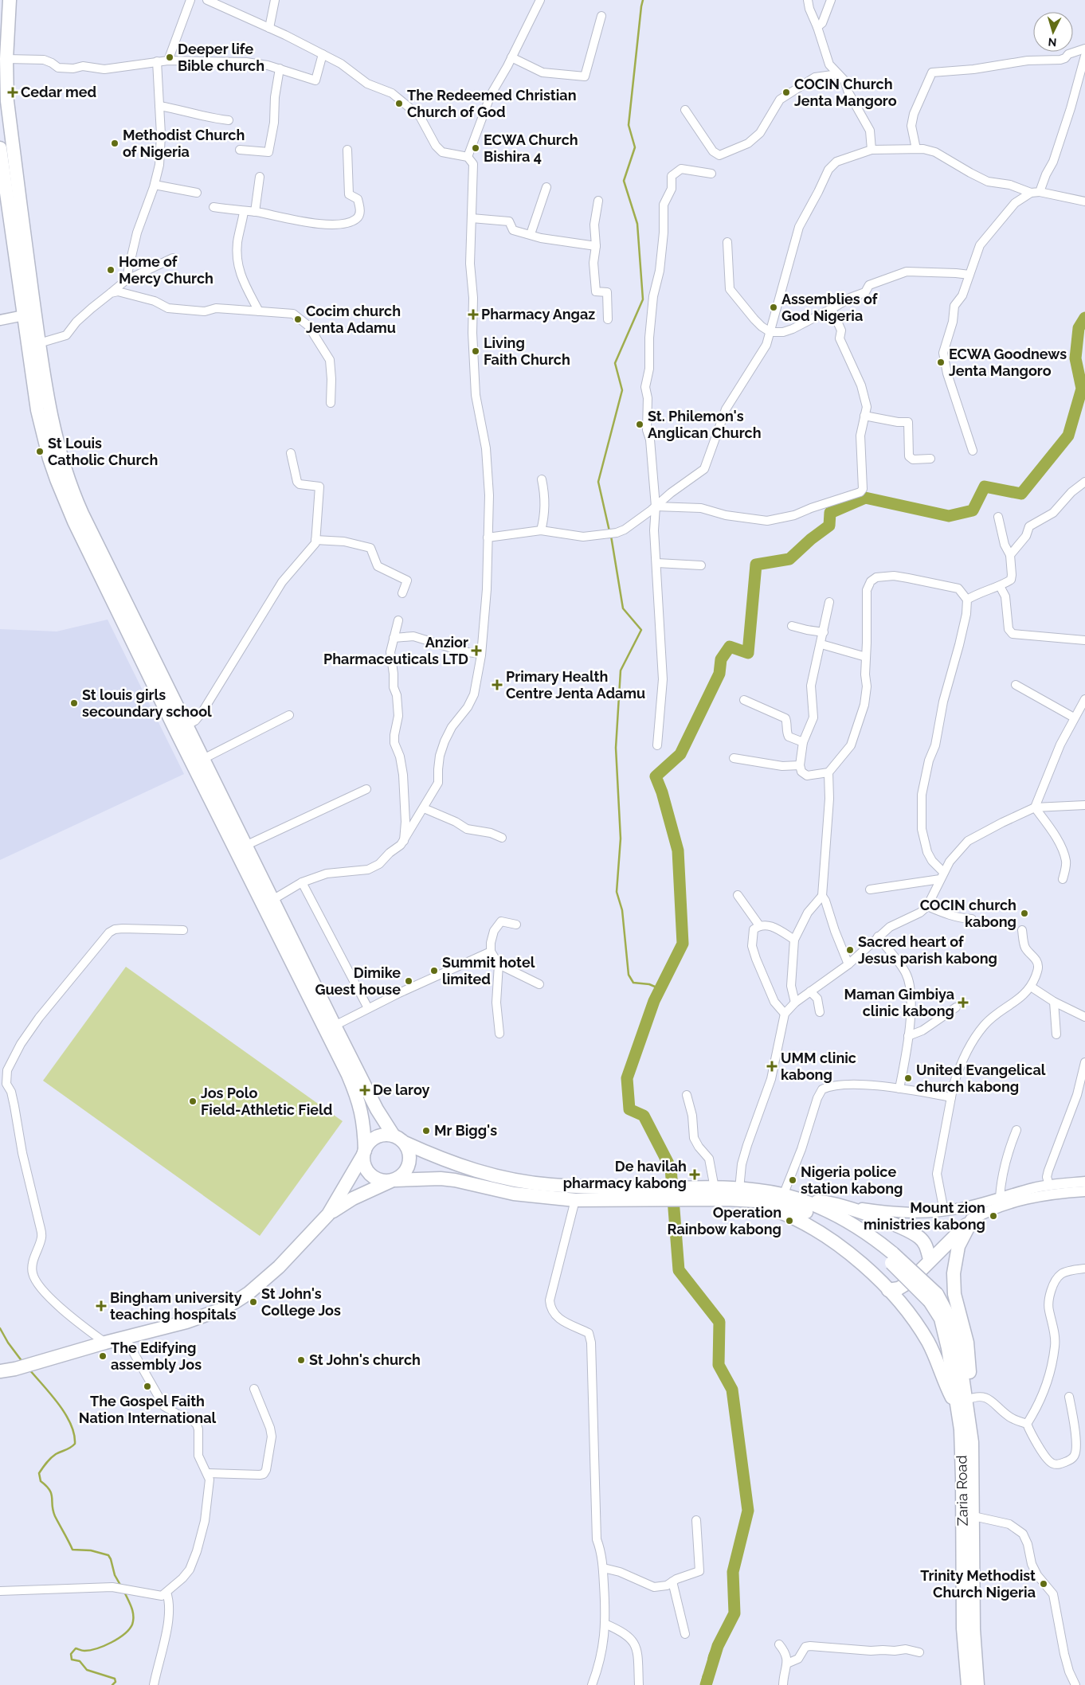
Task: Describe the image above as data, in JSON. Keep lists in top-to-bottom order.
{
  "streets": {
    "main road": ["Zaria Road"]
  },
  "places": {
    "other": [
      "Deeper life Bible church",
      "COCIN Church Jenta Mangoro",
      "The Redeemed Christian Church of God",
      "Methodist Church of Nigeria",
      "ECWA Church Bishira 4",
      "Home of Mercy Church",
      "Assemblies of God Nigeria",
      "Cocim church Jenta Adamu",
      "Living Faith Church",
      "ECWA Goodnews Jenta Mangoro",
      "St. Philemon's Anglican Church",
      "St Louis Catholic Church",
      "St louis girls secoundary school",
      "COCIN church kabong",
      "Sacred heart of Jesus parish kabong",
      "Summit hotel limited",
      "Dimike Guest house",
      "United Evangelical church kabong",
      "Jos Polo Field-Athletic Field",
      "Mr Bigg's",
      "Nigeria police station kabong",
      "Mount zion ministries kabong",
      "Operation Rainbow kabong",
      "St John's College Jos",
      "The Edifying assembly Jos",
      "St John's church",
      "The Gospel Faith Nation International",
      "Trinity Methodist Church Nigeria"
    ],
    "health": [
      "Cedar med",
      "Pharmacy Angaz",
      "Anzior Pharmaceuticals LTD",
      "Primary Health Centre Jenta Adamu",
      "Maman Gimbiya clinic kabong",
      "UMM clinic kabong",
      "De laroy",
      "De havilah pharmacy kabong",
      "Bingham university teaching hospitals"
    ]
  },
  "north": "bottom"
}
